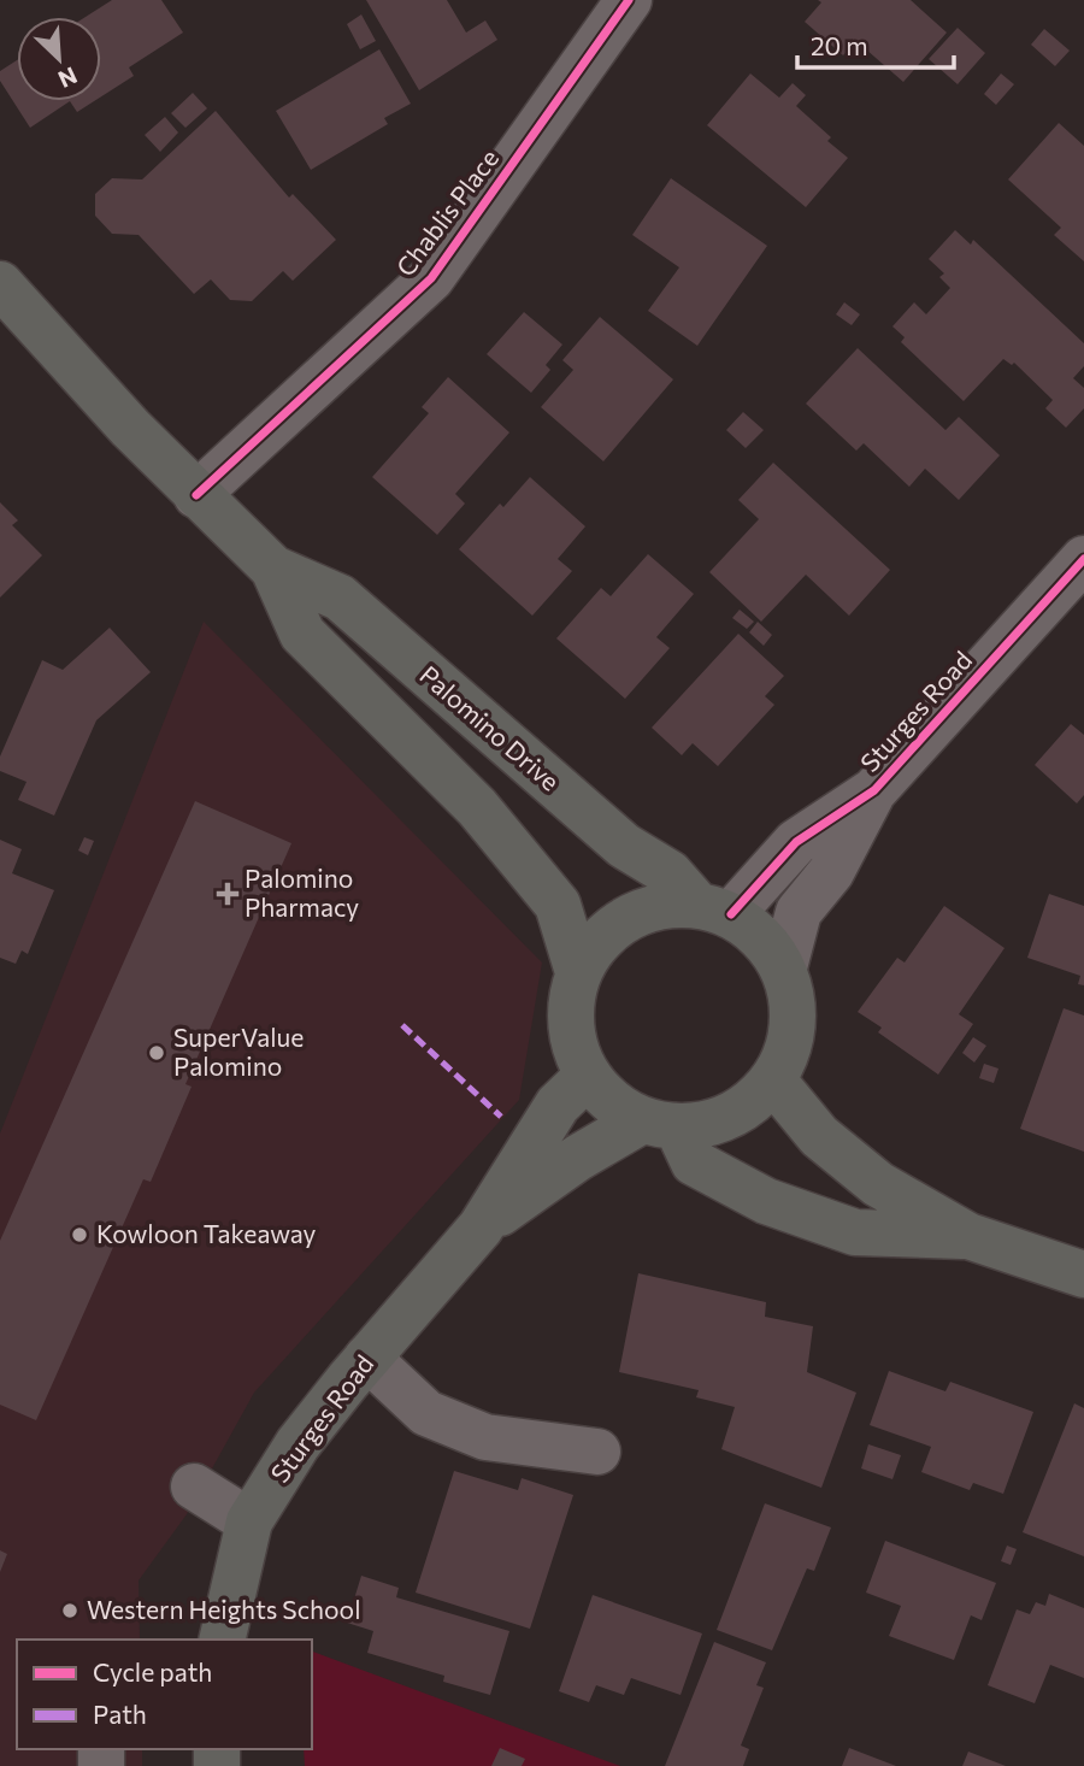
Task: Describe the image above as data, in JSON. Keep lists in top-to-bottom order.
{
  "streets": {
    "main road": ["Sturges Road", "Palomino Drive"],
    "street": ["Chablis Place"]
  },
  "crossings": [
    ["Chablis Place", "Palomino Drive"],
    ["Sturges Road", "Palomino Drive"]
  ],
  "places": {
    "health": ["Palomino Pharmacy"],
    "other": ["SuperValue Palomino", "Kowloon Takeaway", "Western Heights School"]
  },
  "legend": ["Cycle path", "Path"],
  "scale_bar": "20 m",
  "north": "bottom right"
}
